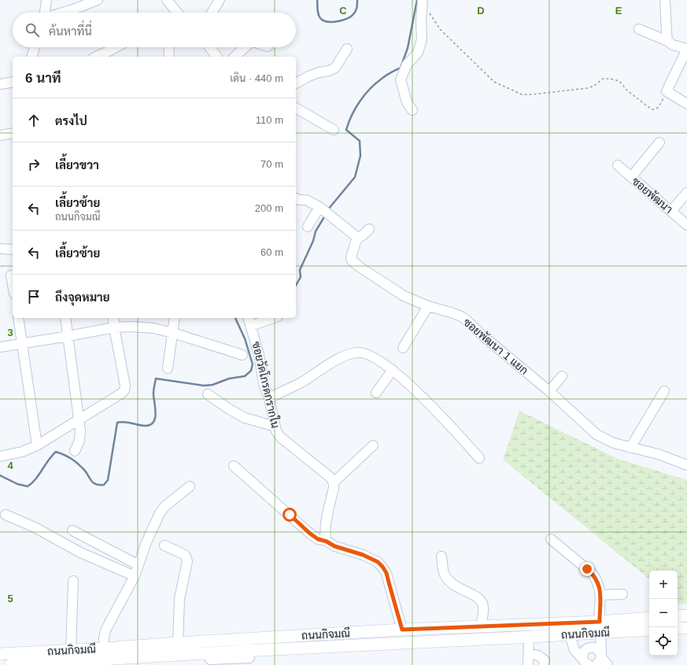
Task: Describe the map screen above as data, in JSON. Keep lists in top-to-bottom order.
{
  "streets": {
    "main road": ["ถนนกิจมณี"],
    "street": ["ซอยพัฒนา", "ซอยพัฒนา 1 แยก", "ซอยวัดโกรดกรากใน"]
  },
  "page": {
    "search": "ค้นหาที่นี่",
    "heading": ["6 นาที", "เดิน · 440 m"],
    "list": [
      ["ตรงไป", "110 m"],
      ["เลี้ยวขวา", "70 m"],
      ["เลี้ยวซ้าย", "ถนนกิจมณี", "200 m"],
      ["เลี้ยวซ้าย", "60 m"],
      "ถึงจุดหมาย"
    ],
    "map_buttons": ["+", "−"]
  },
  "grid": {
    "columns": ["C", "D", "E"],
    "rows": ["3", "4", "5"]
  }
}
